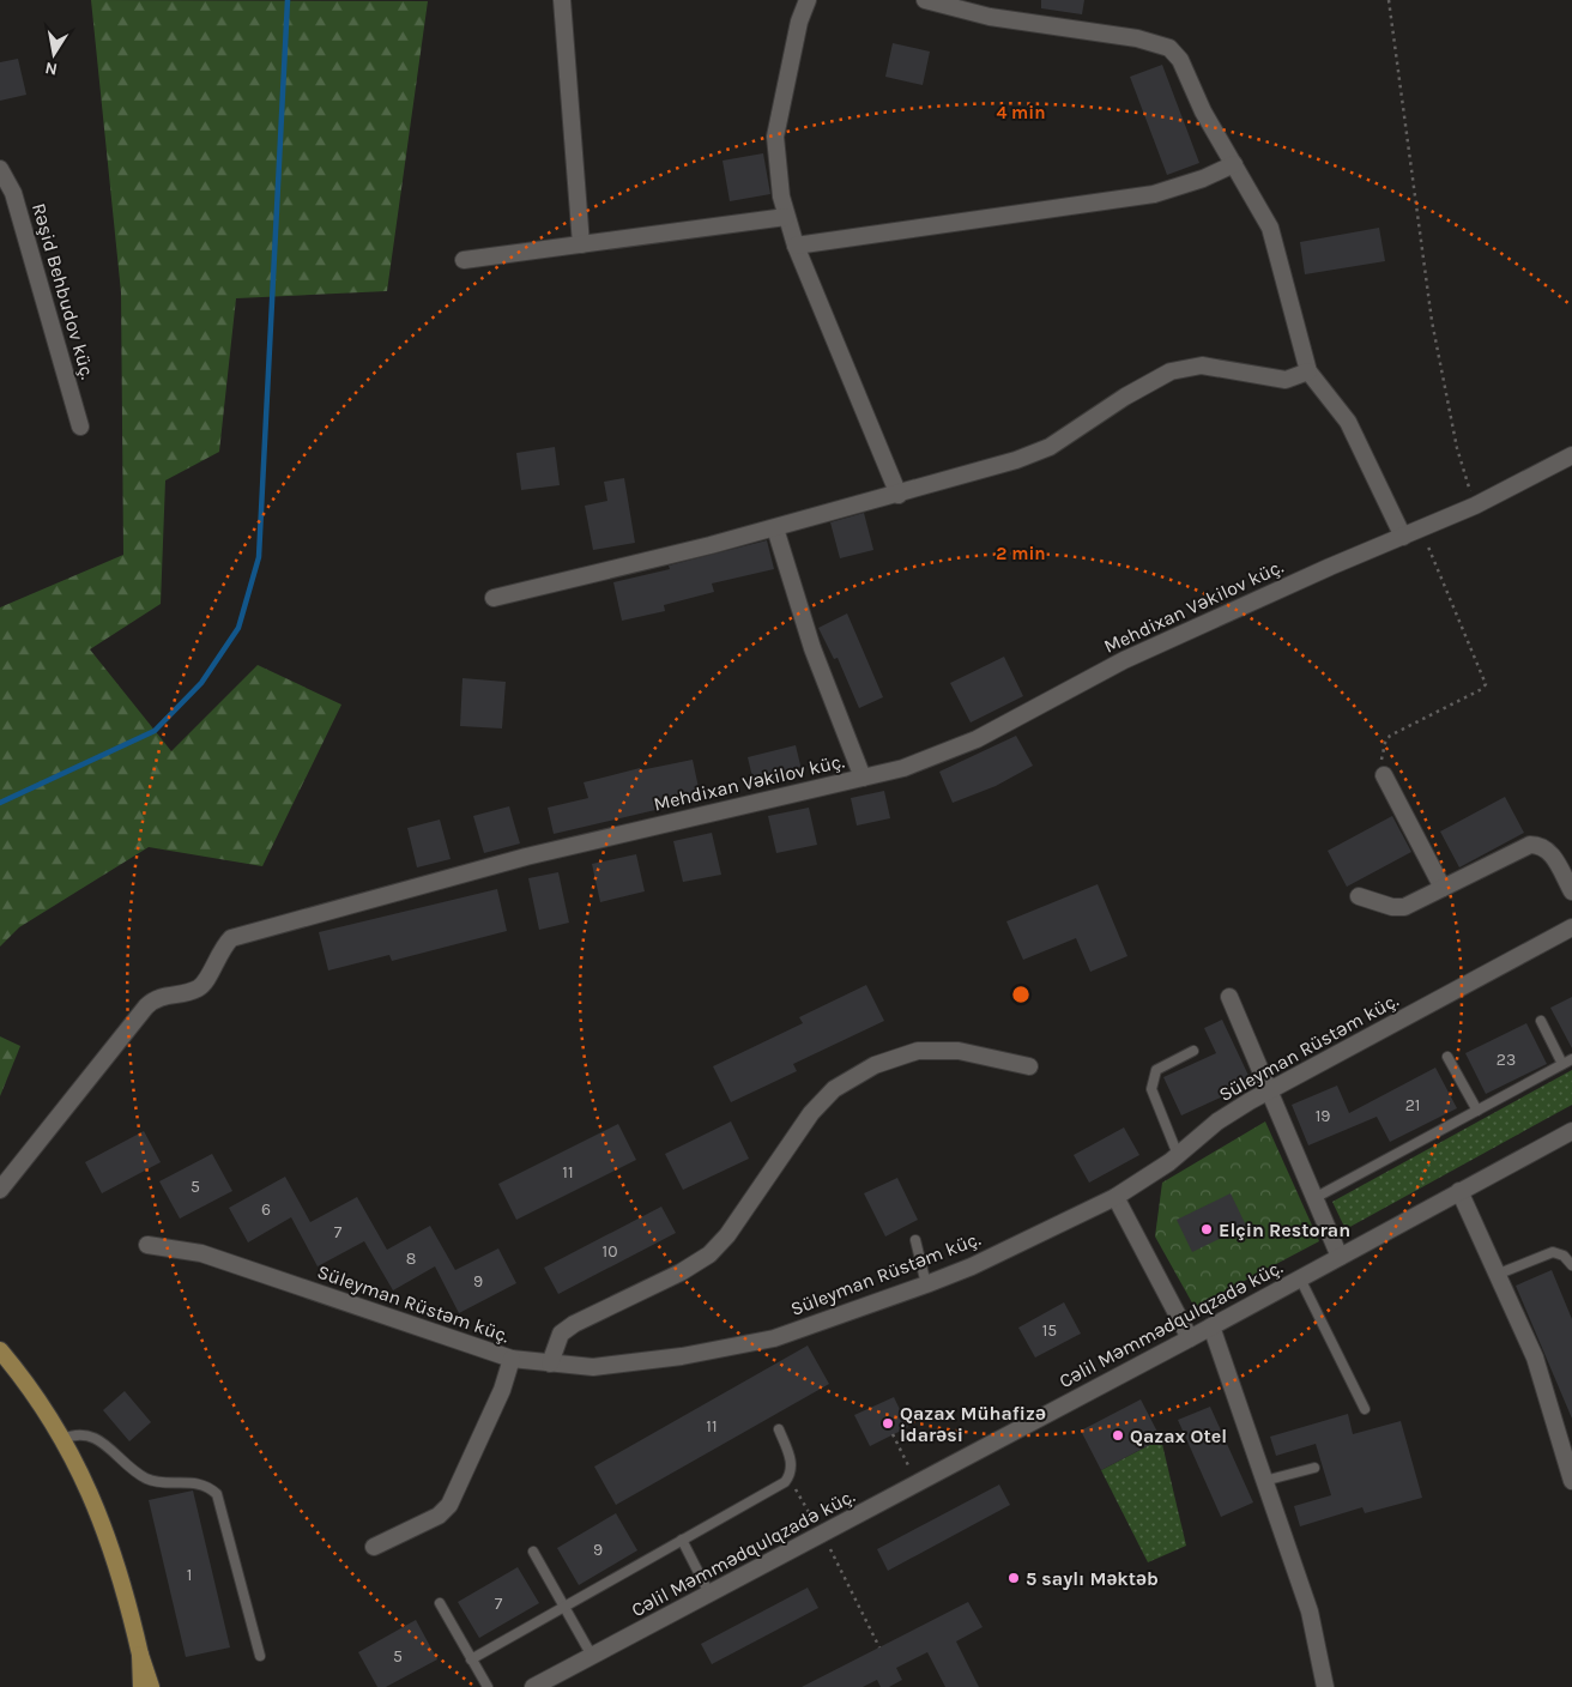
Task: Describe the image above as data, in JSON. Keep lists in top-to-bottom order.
{
  "streets": {
    "street": [
      "Rəşid Behbudov küç.",
      "Mehdixan Vəkilov küç.",
      "Süleyman Rüstəm küç.",
      "Cəlil Məmmədqulqzadə küç."
    ]
  },
  "places": [
    "Elçin Restoran",
    "Qazax Mühafizə İdarəsi",
    "Qazax Otel",
    "5 saylı Məktəb"
  ],
  "house_numbers": [
    "23",
    "21",
    "19",
    "11",
    "5",
    "6",
    "7",
    "10",
    "8",
    "9",
    "15",
    "11",
    "9",
    "1",
    "7",
    "5"
  ],
  "north": "bottom",
  "rings": ["4 min", "2 min"]
}
